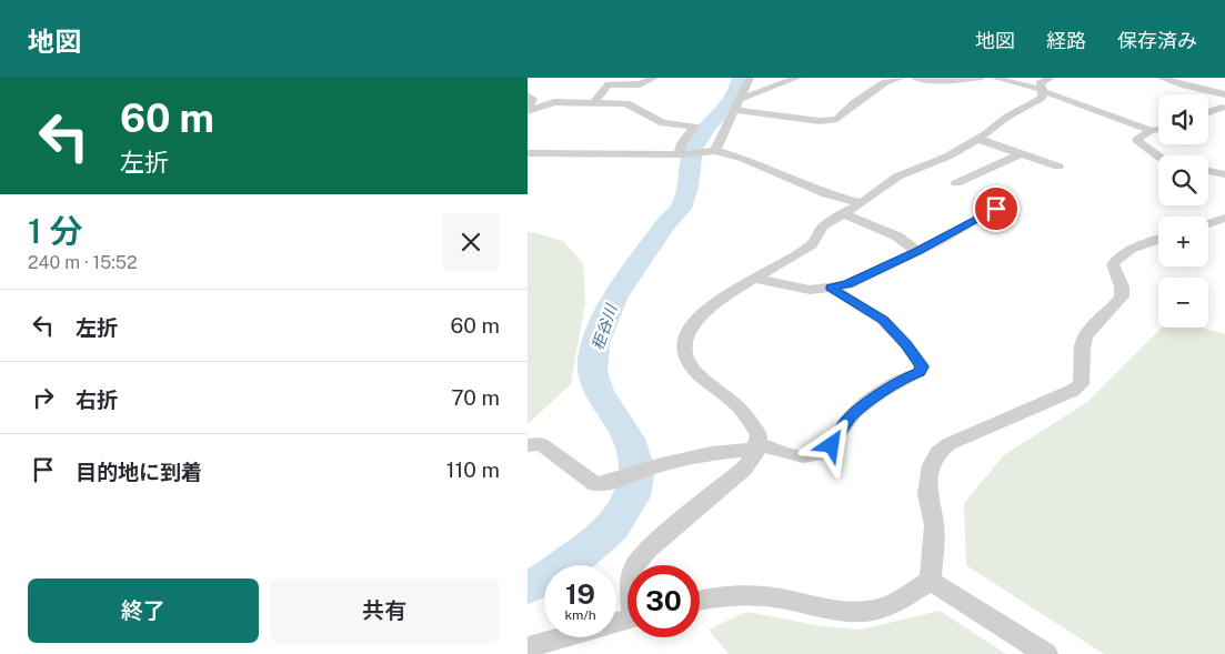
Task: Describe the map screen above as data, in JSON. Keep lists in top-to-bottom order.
{
  "water": ["秬谷川"],
  "page": {
    "header": "地図",
    "nav": ["地図", "経路", "保存済み"],
    "turn": ["60 m", "左折"],
    "map_buttons": ["+", "−"],
    "heading": ["1 分", "240 m · 15:52"],
    "list": [
      {
        "name": "左折",
        "value": "60 m"
      },
      {
        "name": "右折",
        "value": "70 m"
      },
      {
        "name": "目的地に到着",
        "value": "110 m"
      }
    ],
    "speed": "19 km/h",
    "limit": "30",
    "buttons": ["終了", "共有"]
  }
}
